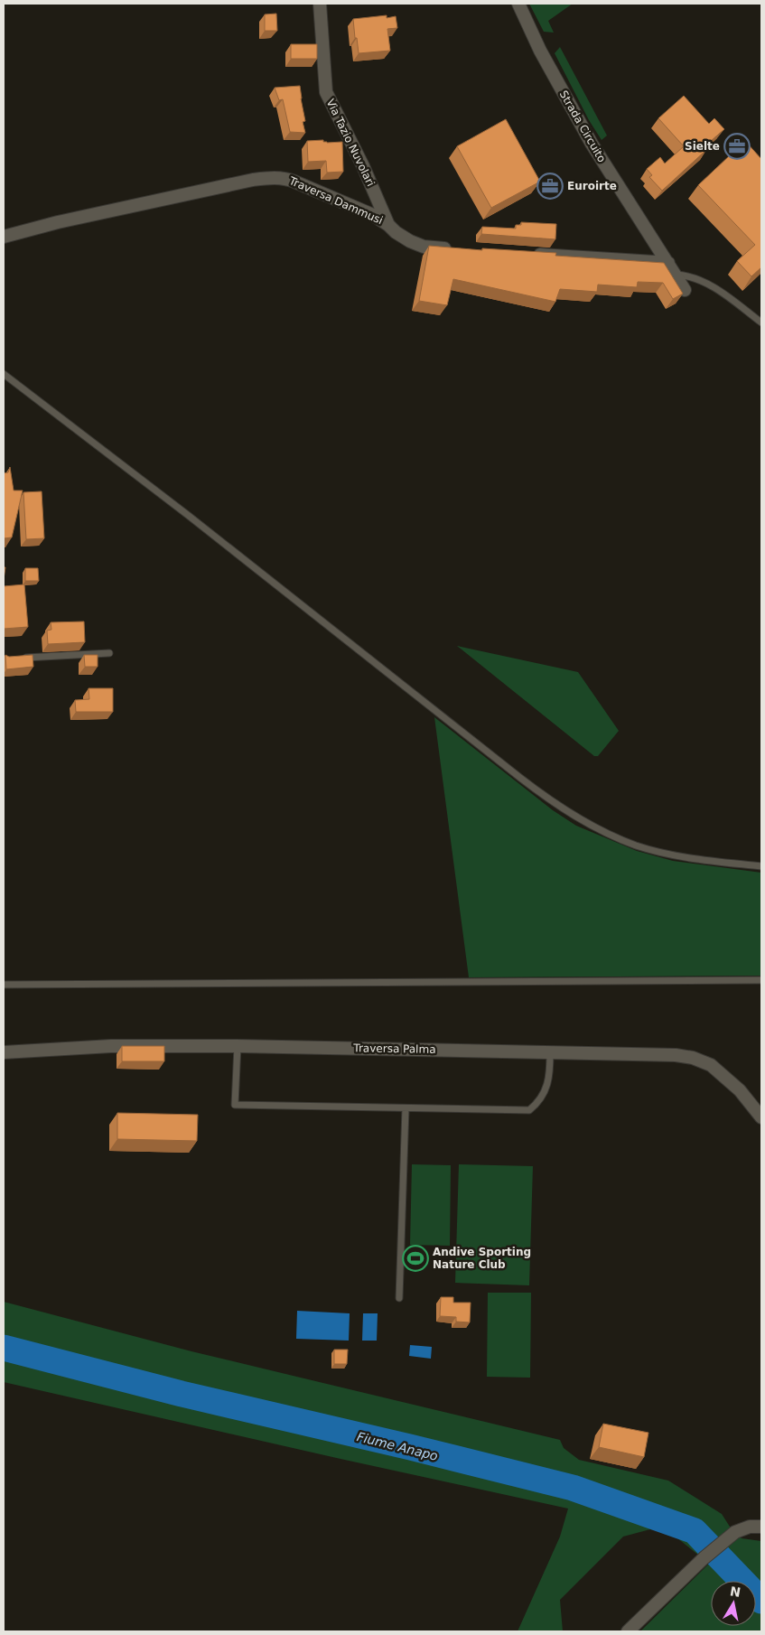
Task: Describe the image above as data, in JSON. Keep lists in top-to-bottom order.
{
  "streets": {
    "street": [
      "Strada Circuito",
      "Via Tazio Nuvolari",
      "Traversa Dammusi",
      "Traversa Palma"
    ]
  },
  "crossings": [
    ["Via Tazio Nuvolari", "Traversa Dammusi"]
  ],
  "water": ["Fiume Anapo"],
  "places": {
    "office": ["Sielte", "Euroirte"],
    "sports": ["Andive Sporting Nature Club"]
  },
  "north": "top"
}
